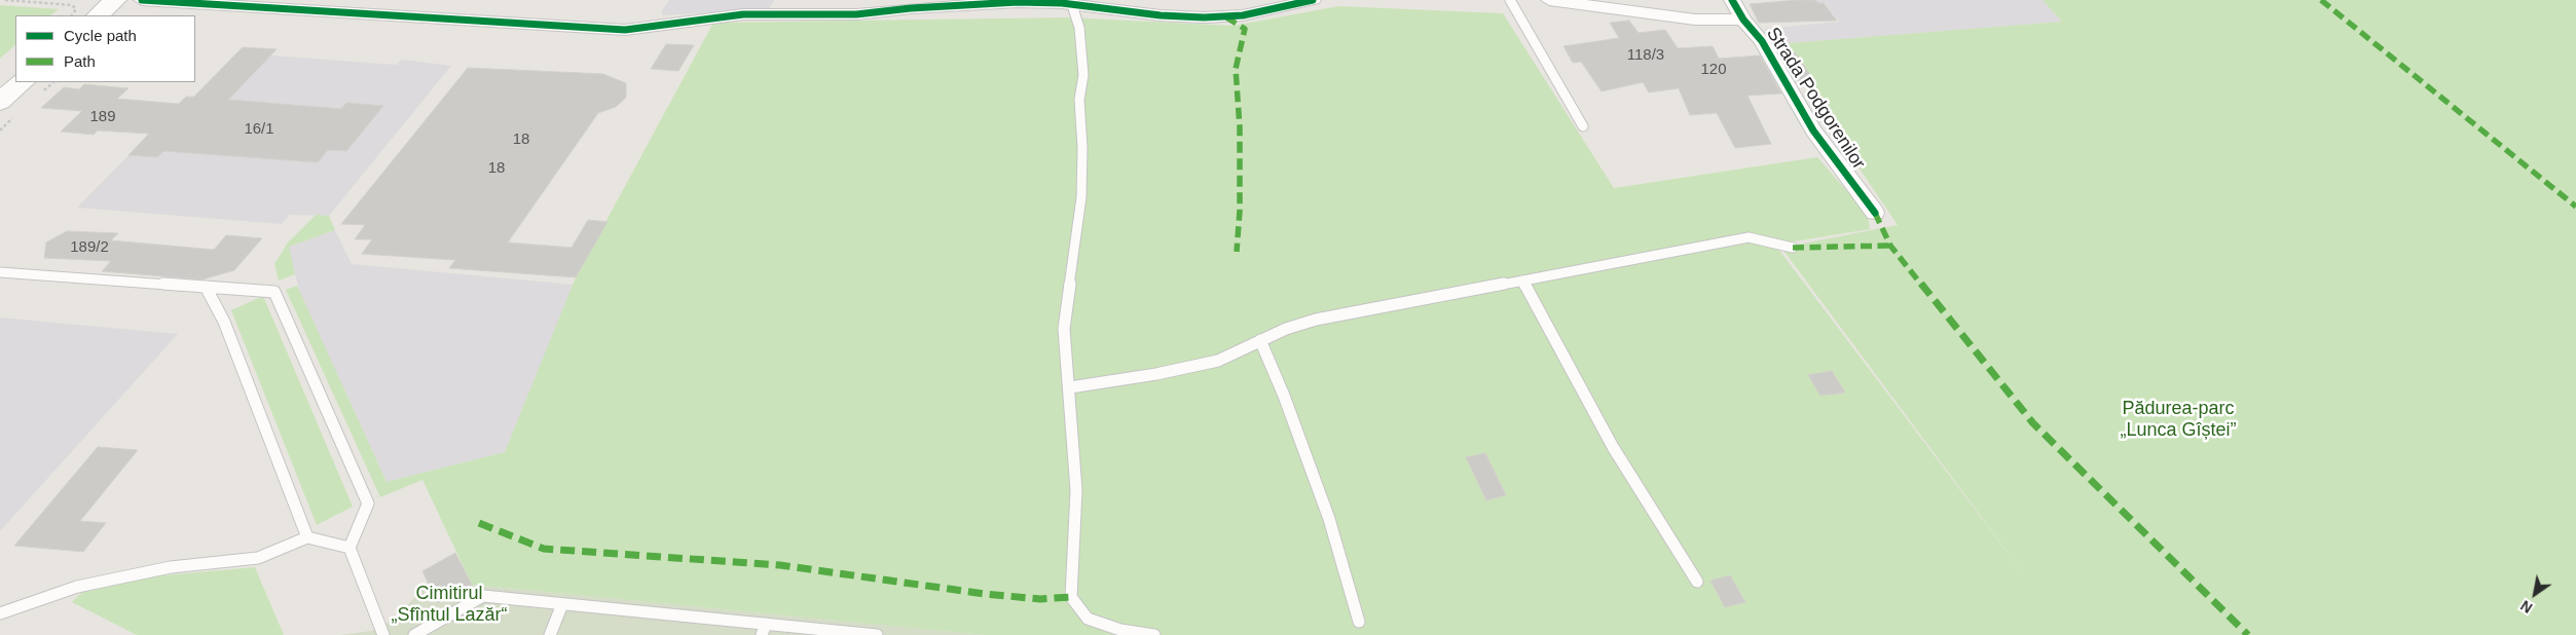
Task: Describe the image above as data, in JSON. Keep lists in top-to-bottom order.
{
  "streets": {
    "street": ["Strada Podgorenilor"]
  },
  "parks": ["Pădurea-parc „Lunca Gîștei”", "Cimitirul „Sfîntul Lazăr“"],
  "house_numbers": [
    "118/3",
    "120",
    "189",
    "16/1",
    "18",
    "18",
    "189/2"
  ],
  "legend": ["Cycle path", "Path"],
  "north": "bottom left"
}
